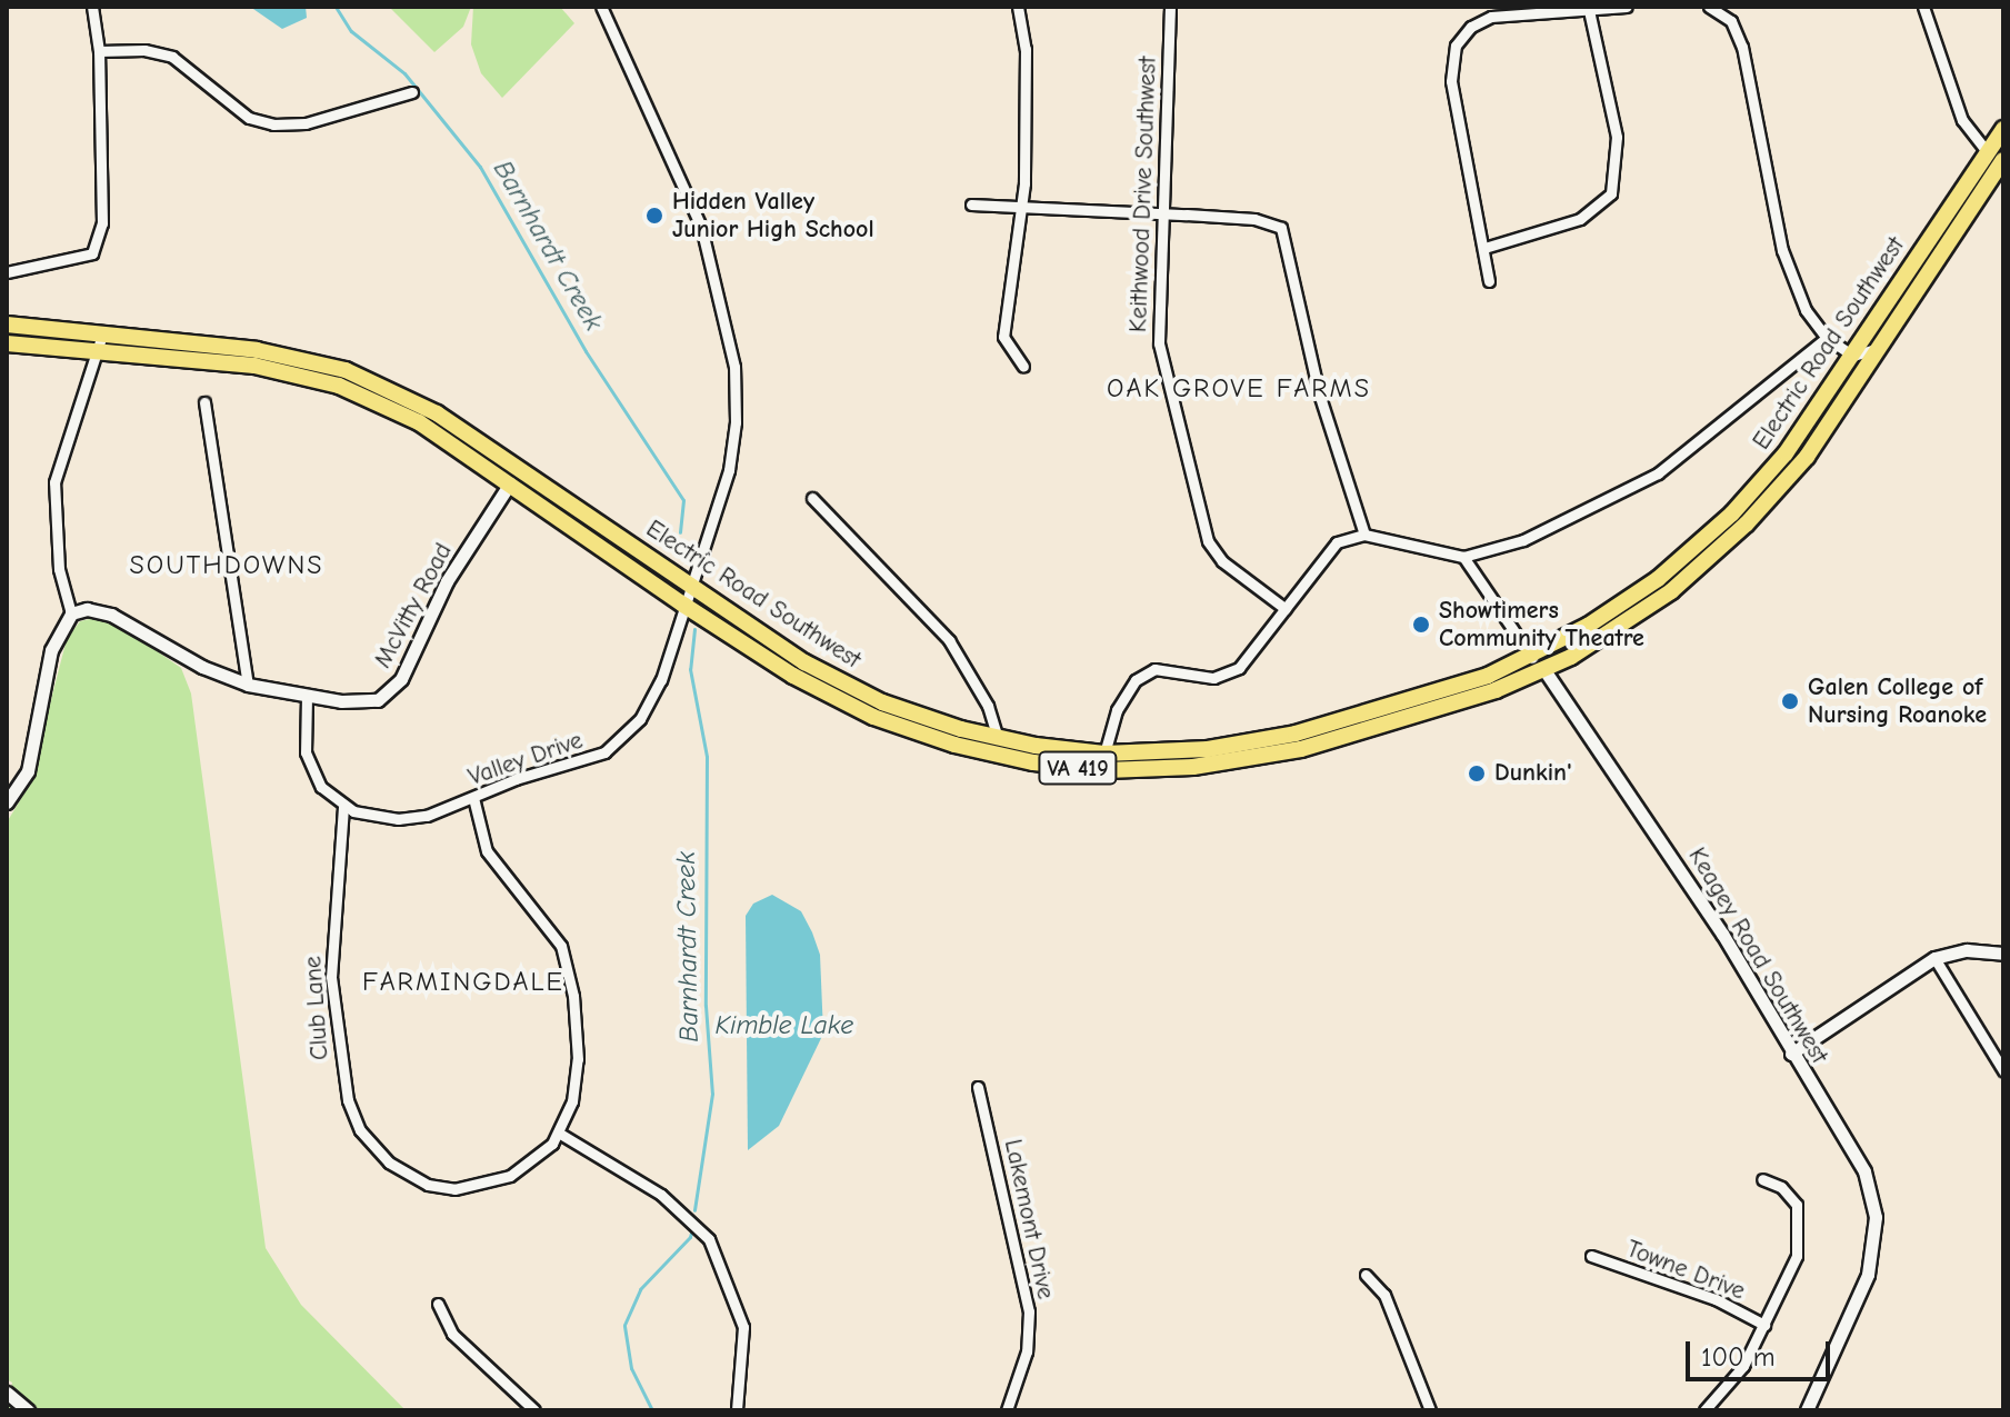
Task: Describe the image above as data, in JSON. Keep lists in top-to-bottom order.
{
  "streets": {
    "main road": ["Electric Road Southwest", "VA 419"],
    "street": [
      "Keithwood Drive Southwest",
      "McVitty Road",
      "Valley Drive",
      "Keagey Road Southwest",
      "Club Lane",
      "Lakemont Drive",
      "Towne Drive"
    ]
  },
  "crossings": [
    ["Electric Road Southwest", "McVitty Road"],
    ["Electric Road Southwest", "Valley Drive"],
    ["Electric Road Southwest", "Keagey Road Southwest"],
    ["Valley Drive", "Club Lane"]
  ],
  "districts": ["OAK GROVE FARMS", "SOUTHDOWNS", "FARMINGDALE"],
  "water": ["Barnhardt Creek", "Kimble Lake"],
  "places": [
    "Hidden Valley Junior High School",
    "Showtimers Community Theatre",
    "Galen College of Nursing Roanoke",
    "Dunkin'"
  ],
  "scale_bar": "100 m"
}
